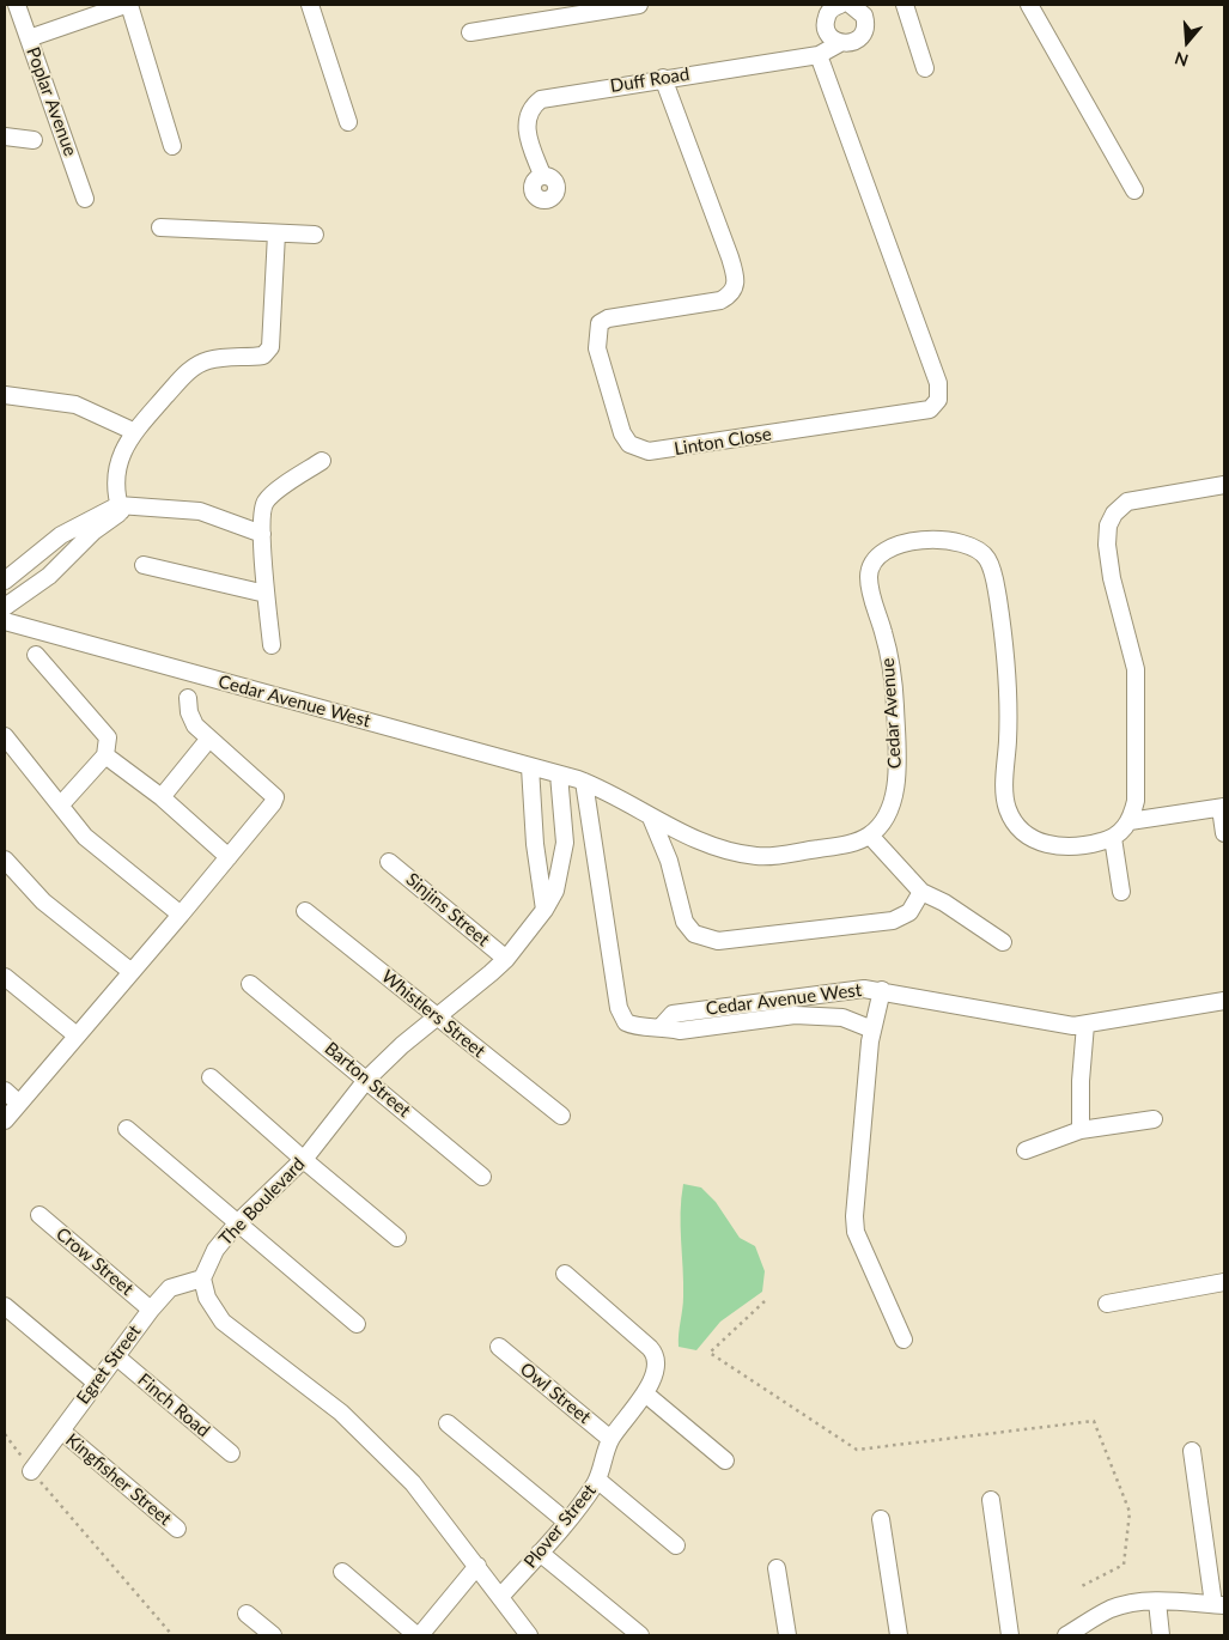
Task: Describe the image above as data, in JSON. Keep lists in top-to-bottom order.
{
  "streets": {
    "street": [
      "Duff Road",
      "Poplar Avenue",
      "Linton Close",
      "Cedar Avenue West",
      "Cedar Avenue",
      "Sinjins Street",
      "Whistlers Street",
      "Barton Street",
      "The Boulevard",
      "Crow Street",
      "Egret Street",
      "Owl Street",
      "Finch Road",
      "Kingfisher Street",
      "Plover Street"
    ]
  },
  "crossings": [
    ["Duff Road", "Linton Close"],
    ["Cedar Avenue West", "The Boulevard"],
    ["Sinjins Street", "The Boulevard"],
    ["Whistlers Street", "The Boulevard"],
    ["Barton Street", "The Boulevard"],
    ["The Boulevard", "Egret Street"],
    ["Crow Street", "Egret Street"],
    ["Egret Street", "Finch Road"],
    ["Egret Street", "Kingfisher Street"],
    ["Owl Street", "Plover Street"]
  ],
  "north": "bottom"
}
